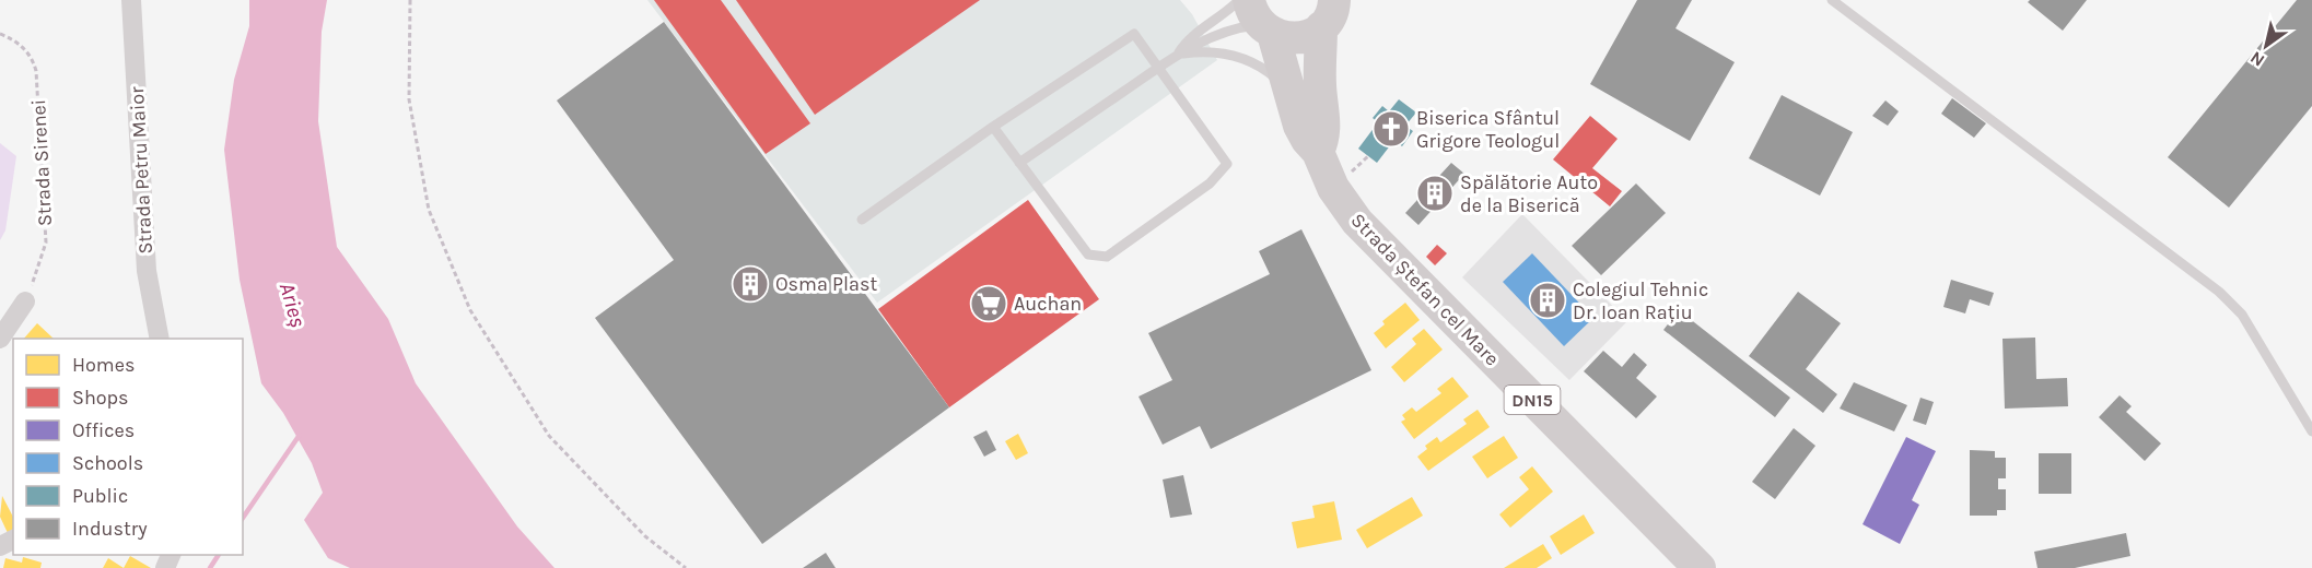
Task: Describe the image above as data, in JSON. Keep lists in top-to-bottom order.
{
  "streets": {
    "main road": ["Strada Ștefan cel Mare", "DN15"],
    "street": ["Strada Petru Maior"],
    "path": ["Strada Sirenei"]
  },
  "water": ["Arieș"],
  "places": {
    "church": ["Biserica Sfântul Grigore Teologul"],
    "building": ["Spălătorie Auto de la Biserică", "Osma Plast", "Colegiul Tehnic Dr. Ioan Rațiu"],
    "supermarket": ["Auchan"]
  },
  "legend": [
    "Homes",
    "Shops",
    "Offices",
    "Schools",
    "Public",
    "Industry"
  ],
  "north": "bottom left"
}
